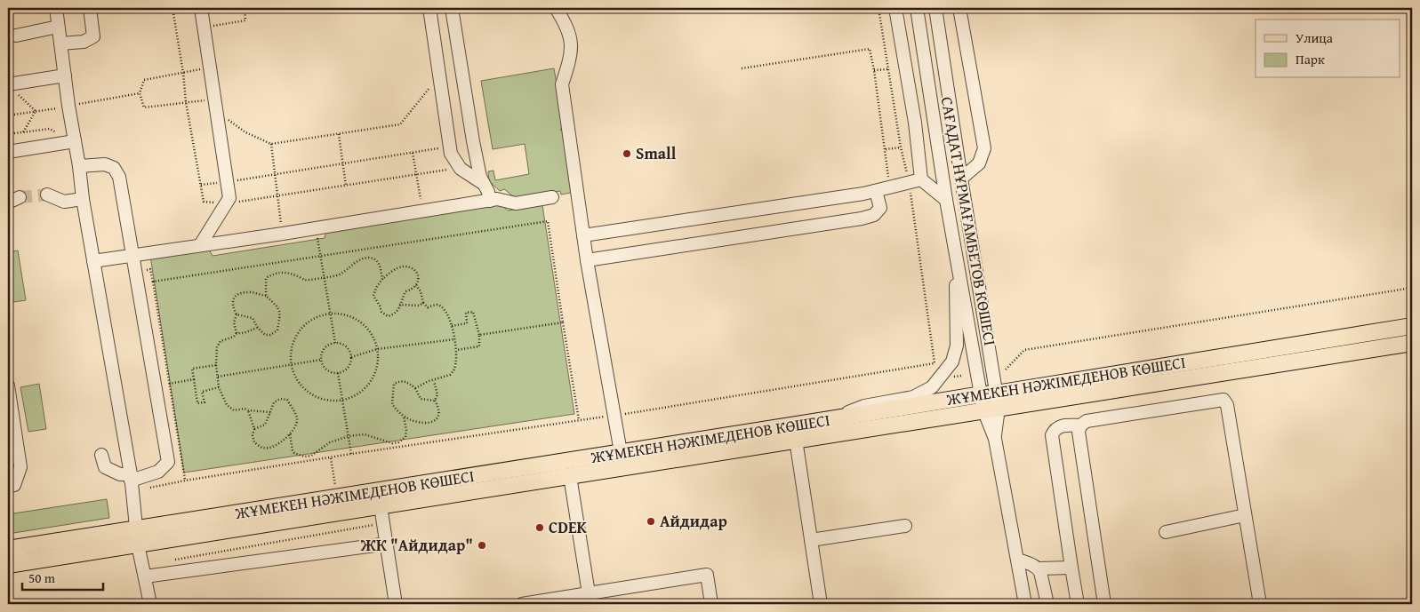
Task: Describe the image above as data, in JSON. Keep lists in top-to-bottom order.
{
  "streets": {
    "main road": ["ЖҰМЕКЕН НӘЖІМЕДЕНОВ КӨШЕСІ"],
    "street": ["САҒАДАТ НҰРМАҒАМБЕТОВ КӨШЕСІ"]
  },
  "crossings": [
    ["САҒАДАТ НҰРМАҒАМБЕТОВ КӨШЕСІ", "ЖҰМЕКЕН НӘЖІМЕДЕНОВ КӨШЕСІ"]
  ],
  "places": [
    "Small",
    "Айдидар",
    "CDEK",
    "ЖК \"Айдидар\""
  ],
  "legend": ["Улица", "Парк"],
  "scale_bar": "50 m"
}
